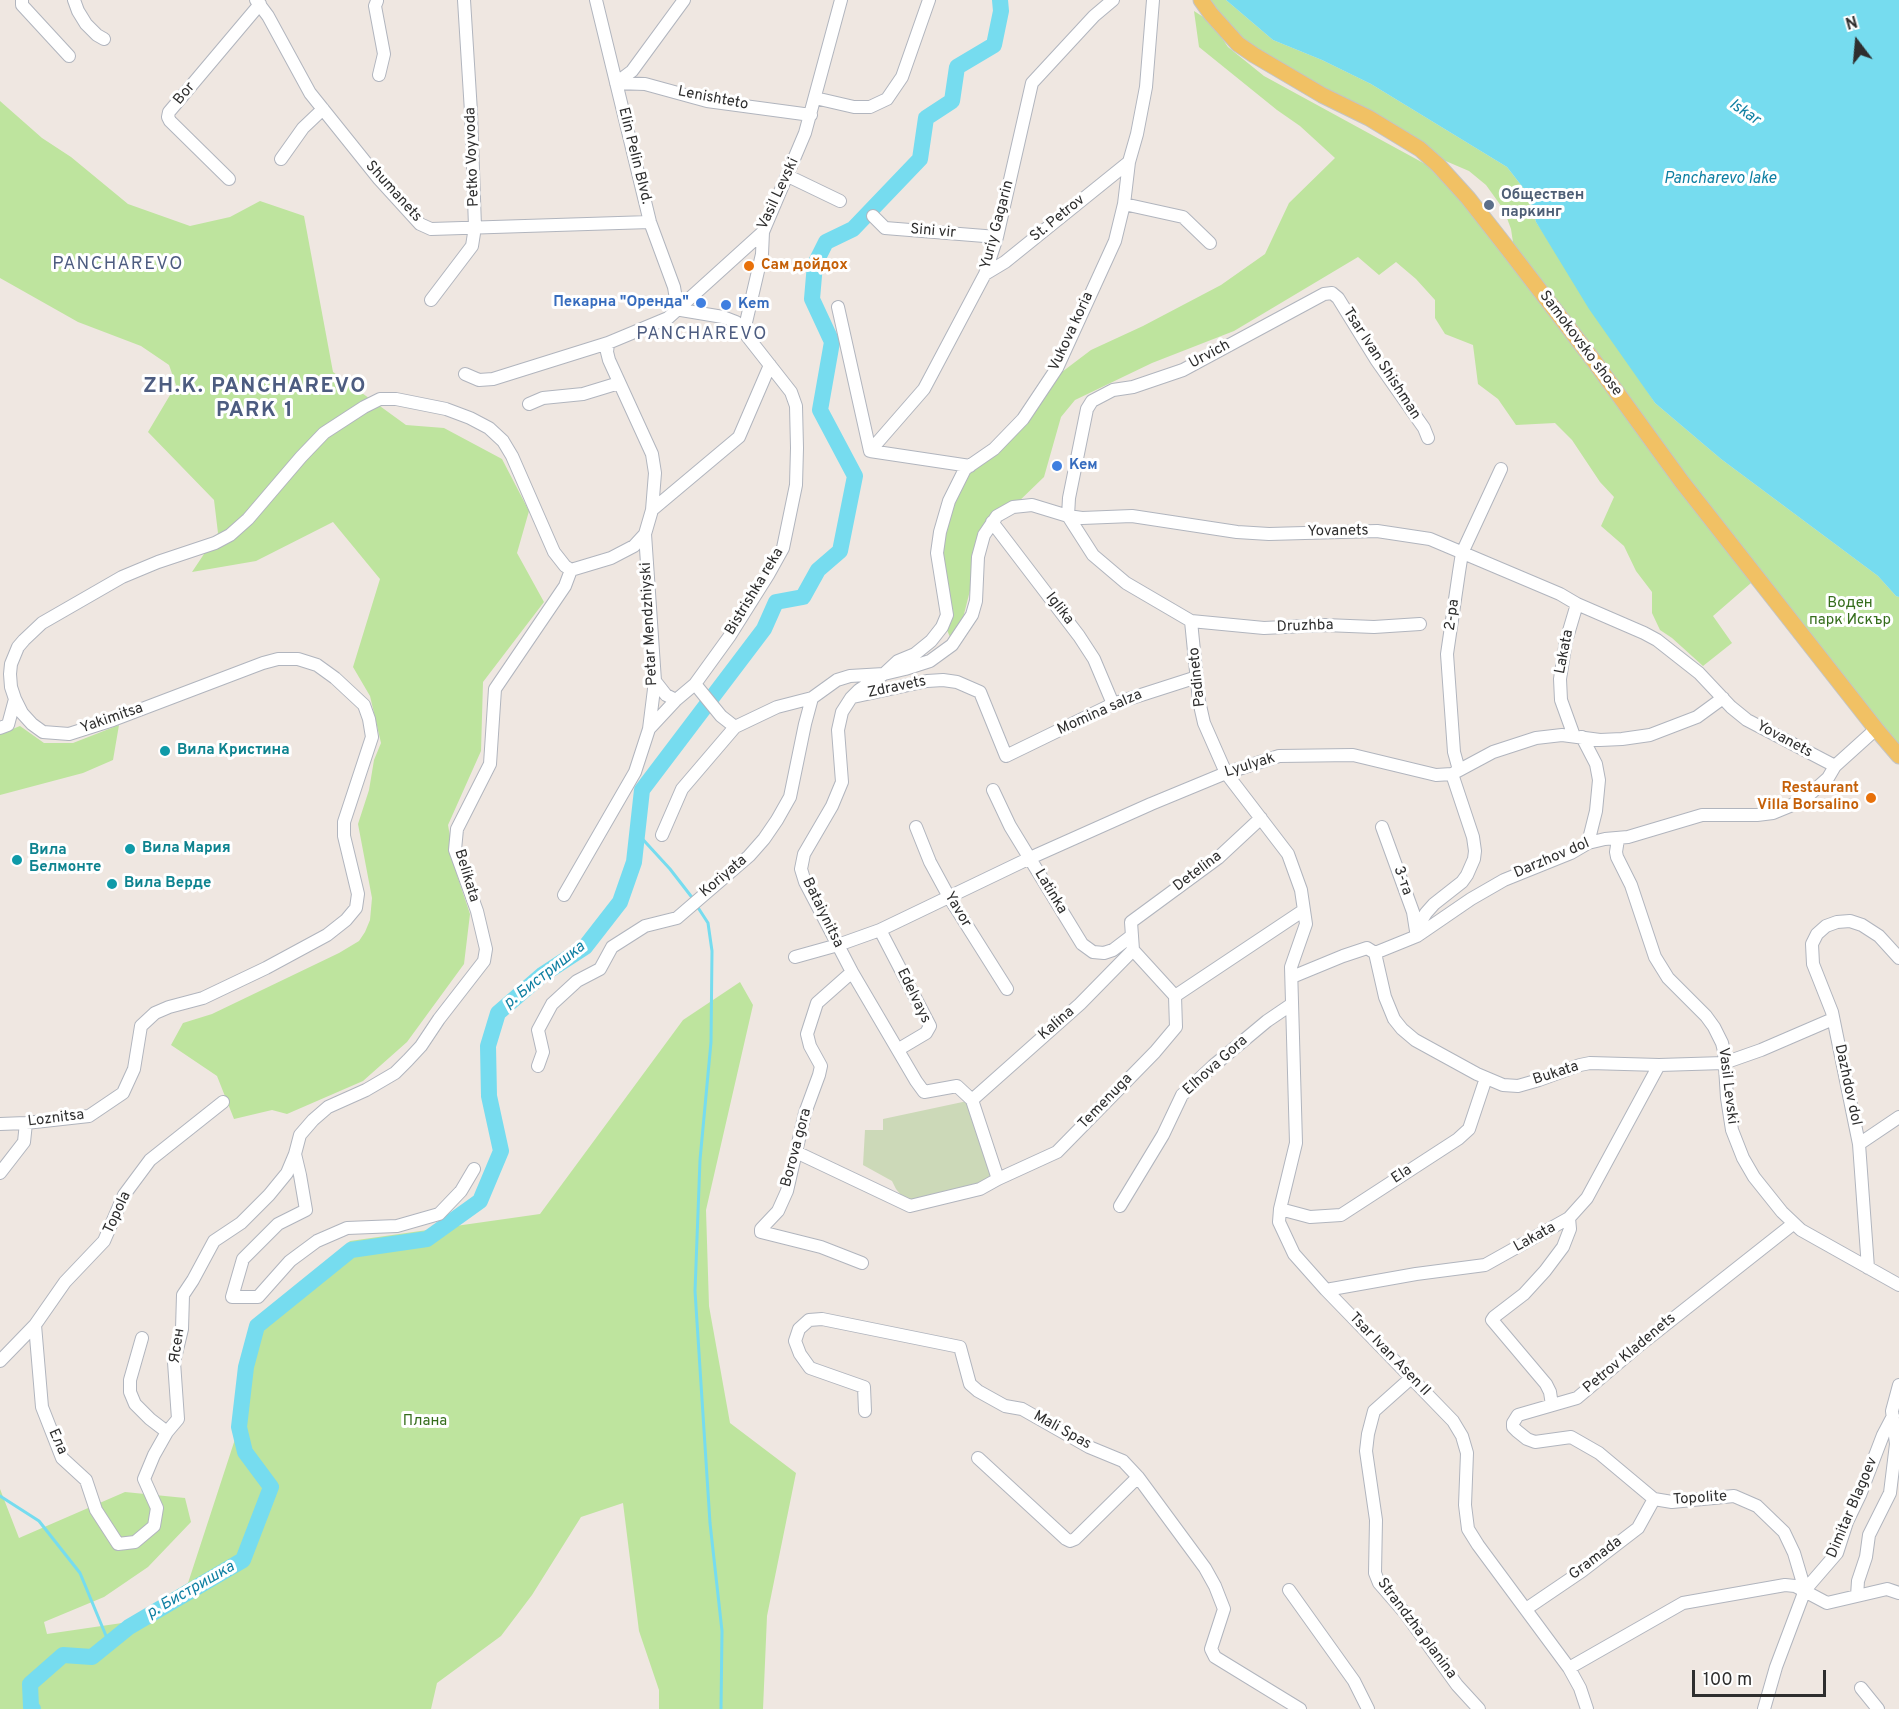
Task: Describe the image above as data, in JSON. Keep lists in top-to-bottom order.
{
  "streets": {
    "main road": ["Samokovsko shose"],
    "street": [
      "Bor",
      "Lenishteto",
      "Elin Pelin Blvd.",
      "Petko Voyvoda",
      "Shumanets",
      "Vasil Levski",
      "St. Petrov",
      "Yuriy Gagarin",
      "Sini vir",
      "Vukova koria",
      "Urvich",
      "Tsar Ivan Shishman",
      "Yovanets",
      "Bistrishka reka",
      "Iglika",
      "2-ра",
      "Petar Mendzhiyski",
      "Druzhba",
      "Lakata",
      "Padineto",
      "Zdravets",
      "Momina salza",
      "Yakimitsa",
      "Lyulyak",
      "Darzhov dol",
      "Detelina",
      "Belikata",
      "Koriyata",
      "3-та",
      "Latinka",
      "Yavor",
      "Bataiynitsa",
      "Edelvays",
      "Kalina",
      "Elhova Gora",
      "Bukata",
      "Dazhdov dol",
      "Temenuga",
      "Loznitsa",
      "Borova gora",
      "Ela",
      "Topola",
      "Ясен",
      "Petrov Kladenets",
      "Tsar Ivan Asen II",
      "Mali Spas",
      "Ела",
      "Topolite",
      "Dimitar Blagoev",
      "Gramada",
      "Strandzha planina"
    ]
  },
  "crossings": [
    ["Bor", "Shumanets"],
    ["Lenishteto", "Elin Pelin Blvd."],
    ["Lenishteto", "Vasil Levski"],
    ["Elin Pelin Blvd.", "Shumanets"],
    ["Elin Pelin Blvd.", "Vasil Levski"],
    ["Elin Pelin Blvd.", "Bistrishka reka"],
    ["Petko Voyvoda", "Shumanets"],
    ["Vasil Levski", "Bistrishka reka"],
    ["Vasil Levski", "Petar Mendzhiyski"],
    ["Vasil Levski", "Darzhov dol"],
    ["Vasil Levski", "Bukata"],
    ["Vasil Levski", "Dazhdov dol"],
    ["Vasil Levski", "Petrov Kladenets"],
    ["St. Petrov", "Yuriy Gagarin"],
    ["St. Petrov", "Vukova koria"],
    ["Yuriy Gagarin", "Sini vir"],
    ["Vukova koria", "Bataiynitsa"],
    ["Samokovsko shose", "Darzhov dol"],
    ["Urvich", "Tsar Ivan Shishman"],
    ["Urvich", "Yovanets"],
    ["Yovanets", "Iglika"],
    ["Yovanets", "2-ра"],
    ["Yovanets", "Lakata"],
    ["Yovanets", "Darzhov dol"],
    ["Bistrishka reka", "Petar Mendzhiyski"],
    ["Iglika", "Momina salza"],
    ["2-ра", "Lyulyak"],
    ["2-ра", "Darzhov dol"],
    ["2-ра", "3-та"],
    ["Druzhba", "Padineto"],
    ["Lakata", "Darzhov dol"],
    ["Lakata", "Bukata"],
    ["Lakata", "Tsar Ivan Asen II"],
    ["Padineto", "Momina salza"],
    ["Padineto", "Lyulyak"],
    ["Padineto", "Darzhov dol"],
    ["Padineto", "Detelina"],
    ["Padineto", "Tsar Ivan Asen II"],
    ["Zdravets", "Momina salza"],
    ["Zdravets", "Bataiynitsa"],
    ["Yakimitsa", "Belikata"],
    ["Yakimitsa", "Loznitsa"],
    ["Lyulyak", "Latinka"],
    ["Lyulyak", "Yavor"],
    ["Lyulyak", "Bataiynitsa"],
    ["Lyulyak", "Edelvays"],
    ["Darzhov dol", "3-та"],
    ["Darzhov dol", "Bukata"],
    ["Darzhov dol", "Tsar Ivan Asen II"],
    ["Detelina", "Latinka"],
    ["Belikata", "Ясен"],
    ["Bataiynitsa", "Edelvays"],
    ["Bataiynitsa", "Kalina"],
    ["Bataiynitsa", "Borova gora"],
    ["Elhova Gora", "Tsar Ivan Asen II"],
    ["Bukata", "Dazhdov dol"],
    ["Bukata", "Ela"],
    ["Temenuga", "Borova gora"],
    ["Ela", "Tsar Ivan Asen II"],
    ["Topola", "Ела"],
    ["Ясен", "Ела"],
    ["Petrov Kladenets", "Topolite"],
    ["Tsar Ivan Asen II", "Gramada"],
    ["Tsar Ivan Asen II", "Strandzha planina"],
    ["Topolite", "Dimitar Blagoev"],
    ["Topolite", "Gramada"]
  ],
  "districts": ["PANCHAREVO", "PANCHAREVO", "ZH.K. PANCHAREVO PARK 1"],
  "water": ["Iskar", "Pancharevo lake", "р. Бистришка"],
  "parks": ["Воден парк Искър", "Плана"],
  "places": [
    "Обществен паркинг",
    "Сам дойдох",
    "Пекарна \"Оренда\"",
    "Kem",
    "Кем",
    "Вила Кристина",
    "Restaurant Villa Borsalino",
    "Вила Мария",
    "Вила Белмонте",
    "Вила Верде"
  ],
  "scale_bar": "100 m",
  "north": "top"
}
